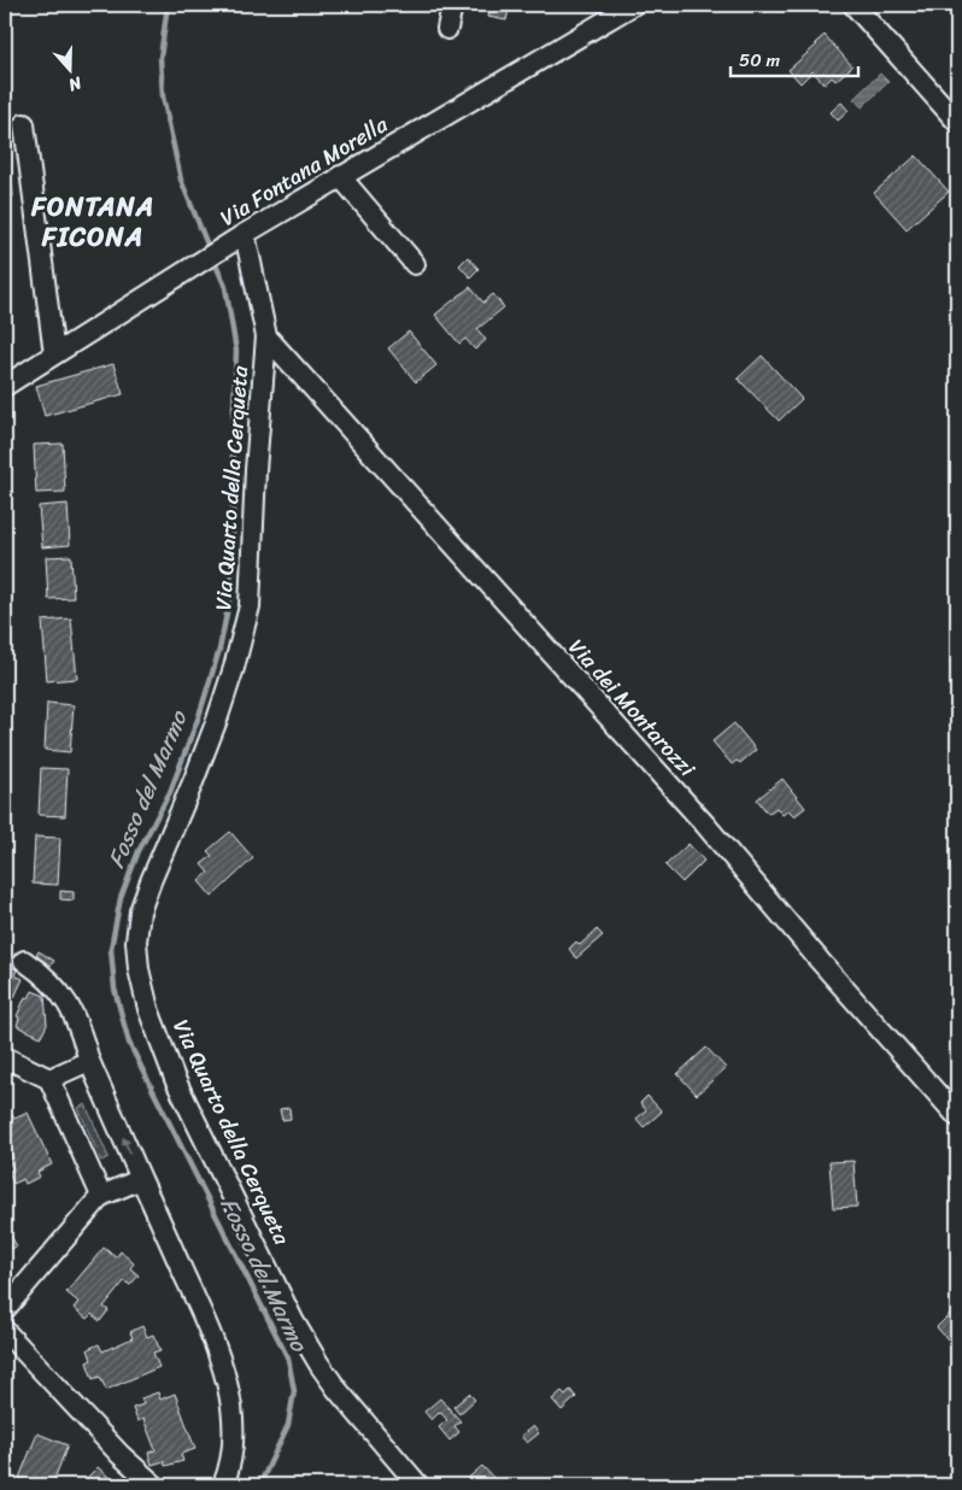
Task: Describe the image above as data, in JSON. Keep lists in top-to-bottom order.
{
  "streets": {
    "street": ["Via Fontana Morella", "Via Quarto della Cerqueta", "Via dei Montarozzi"]
  },
  "crossings": [
    ["Via Fontana Morella", "Via Quarto della Cerqueta"],
    ["Via Quarto della Cerqueta", "Via dei Montarozzi"]
  ],
  "districts": ["FONTANA FICONA"],
  "water": ["Fosso del Marmo"],
  "scale_bar": "50 m",
  "north": "bottom"
}
